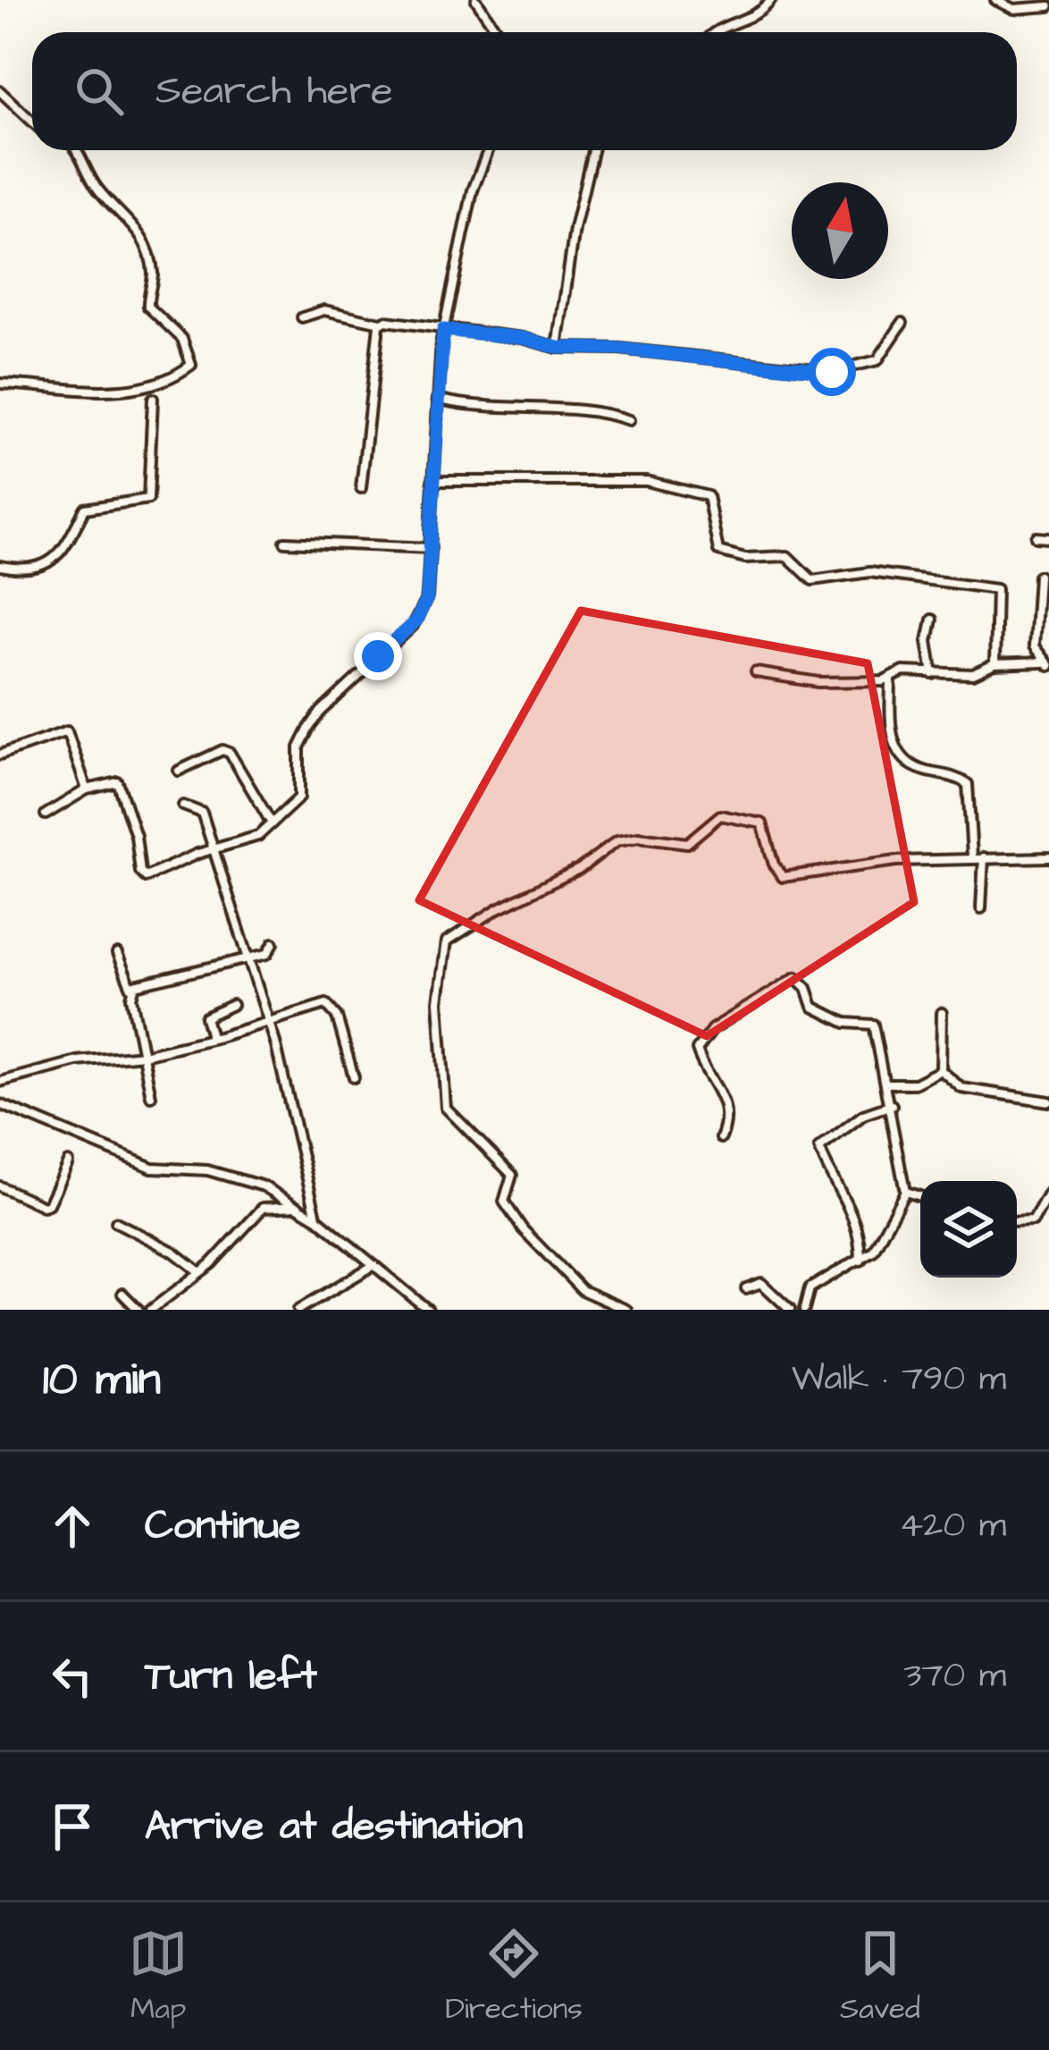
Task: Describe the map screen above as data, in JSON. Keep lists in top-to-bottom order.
{
  "north": "top",
  "page": {
    "search": "Search here",
    "heading": ["10 min", "Walk · 790 m"],
    "list": [
      ["Continue", "420 m"],
      ["Turn left", "370 m"],
      "Arrive at destination"
    ],
    "nav": ["Map", "Directions", "Saved"]
  }
}
